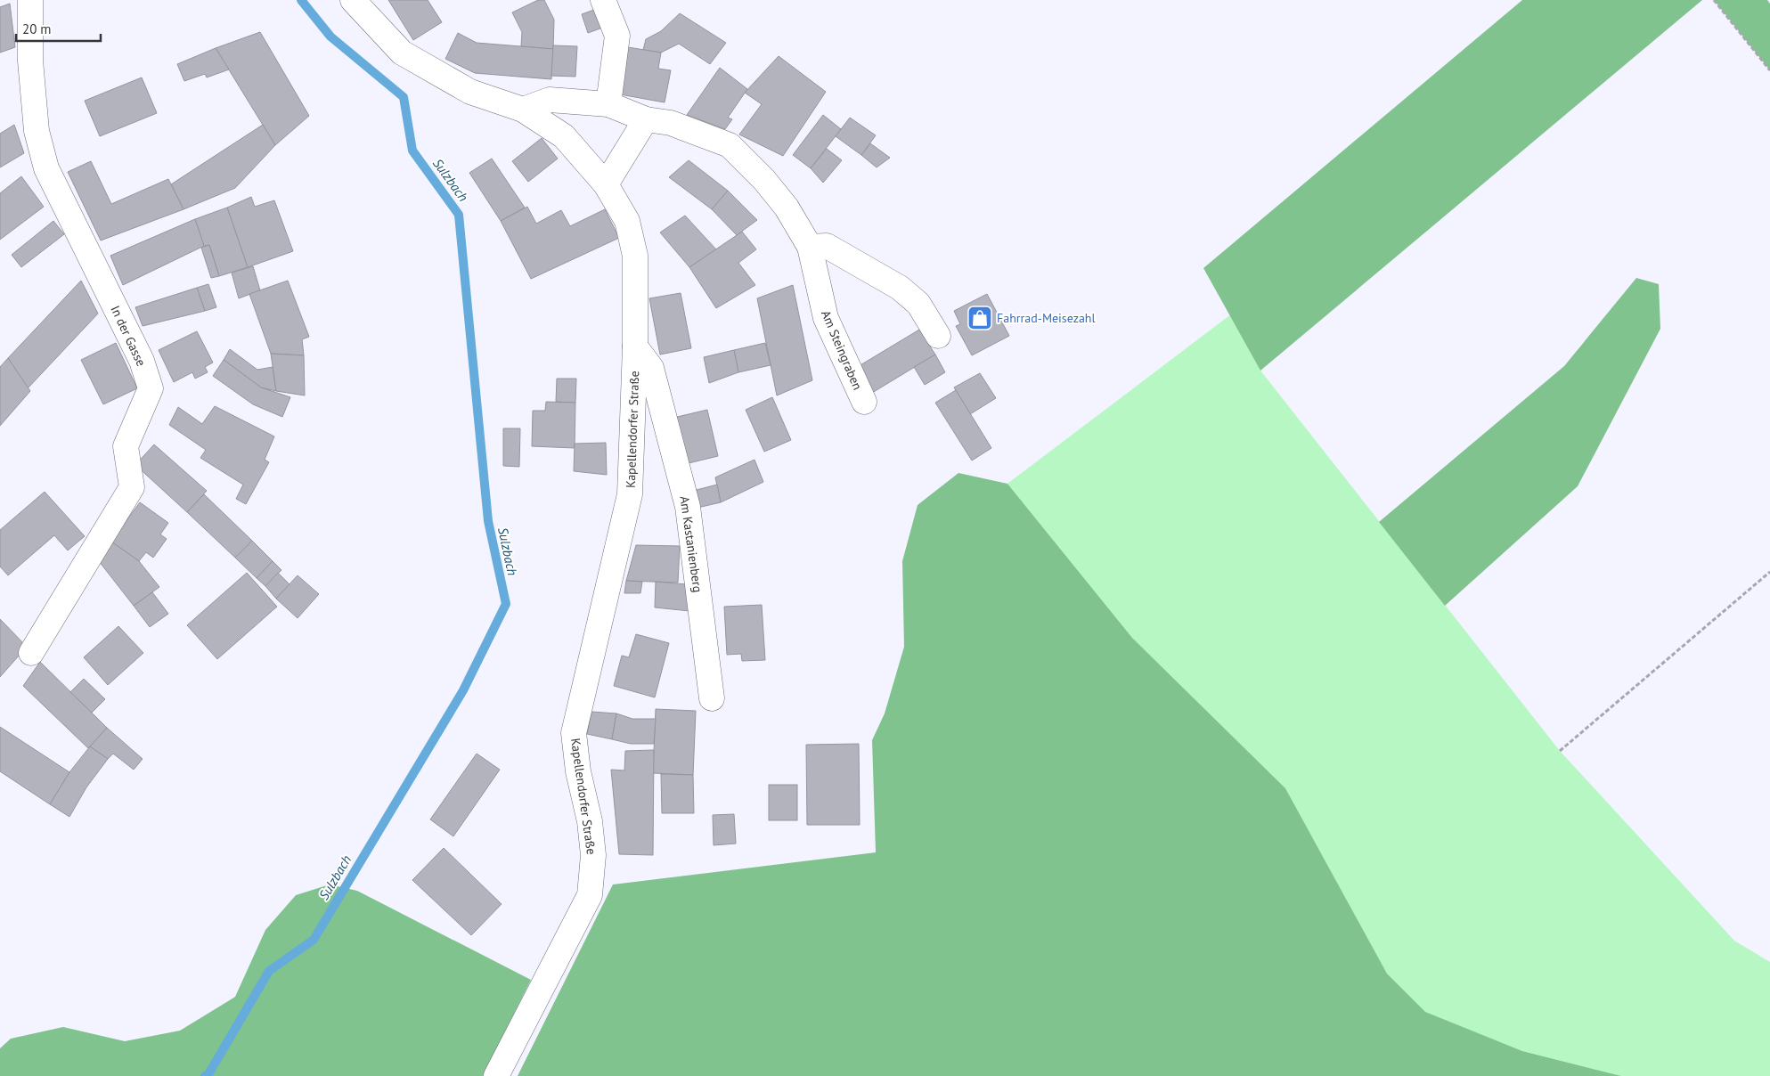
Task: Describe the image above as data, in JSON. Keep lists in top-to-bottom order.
{
  "streets": {
    "street": [
      "In der Gasse",
      "Am Steingraben",
      "Kapellendorfer Straße",
      "Am Kastanienberg"
    ]
  },
  "crossings": [
    ["Am Steingraben", "Kapellendorfer Straße"],
    ["Kapellendorfer Straße", "Am Kastanienberg"]
  ],
  "water": ["Sulzbach"],
  "places": {
    "shop": ["Fahrrad-Meisezahl"]
  },
  "scale_bar": "20 m"
}
